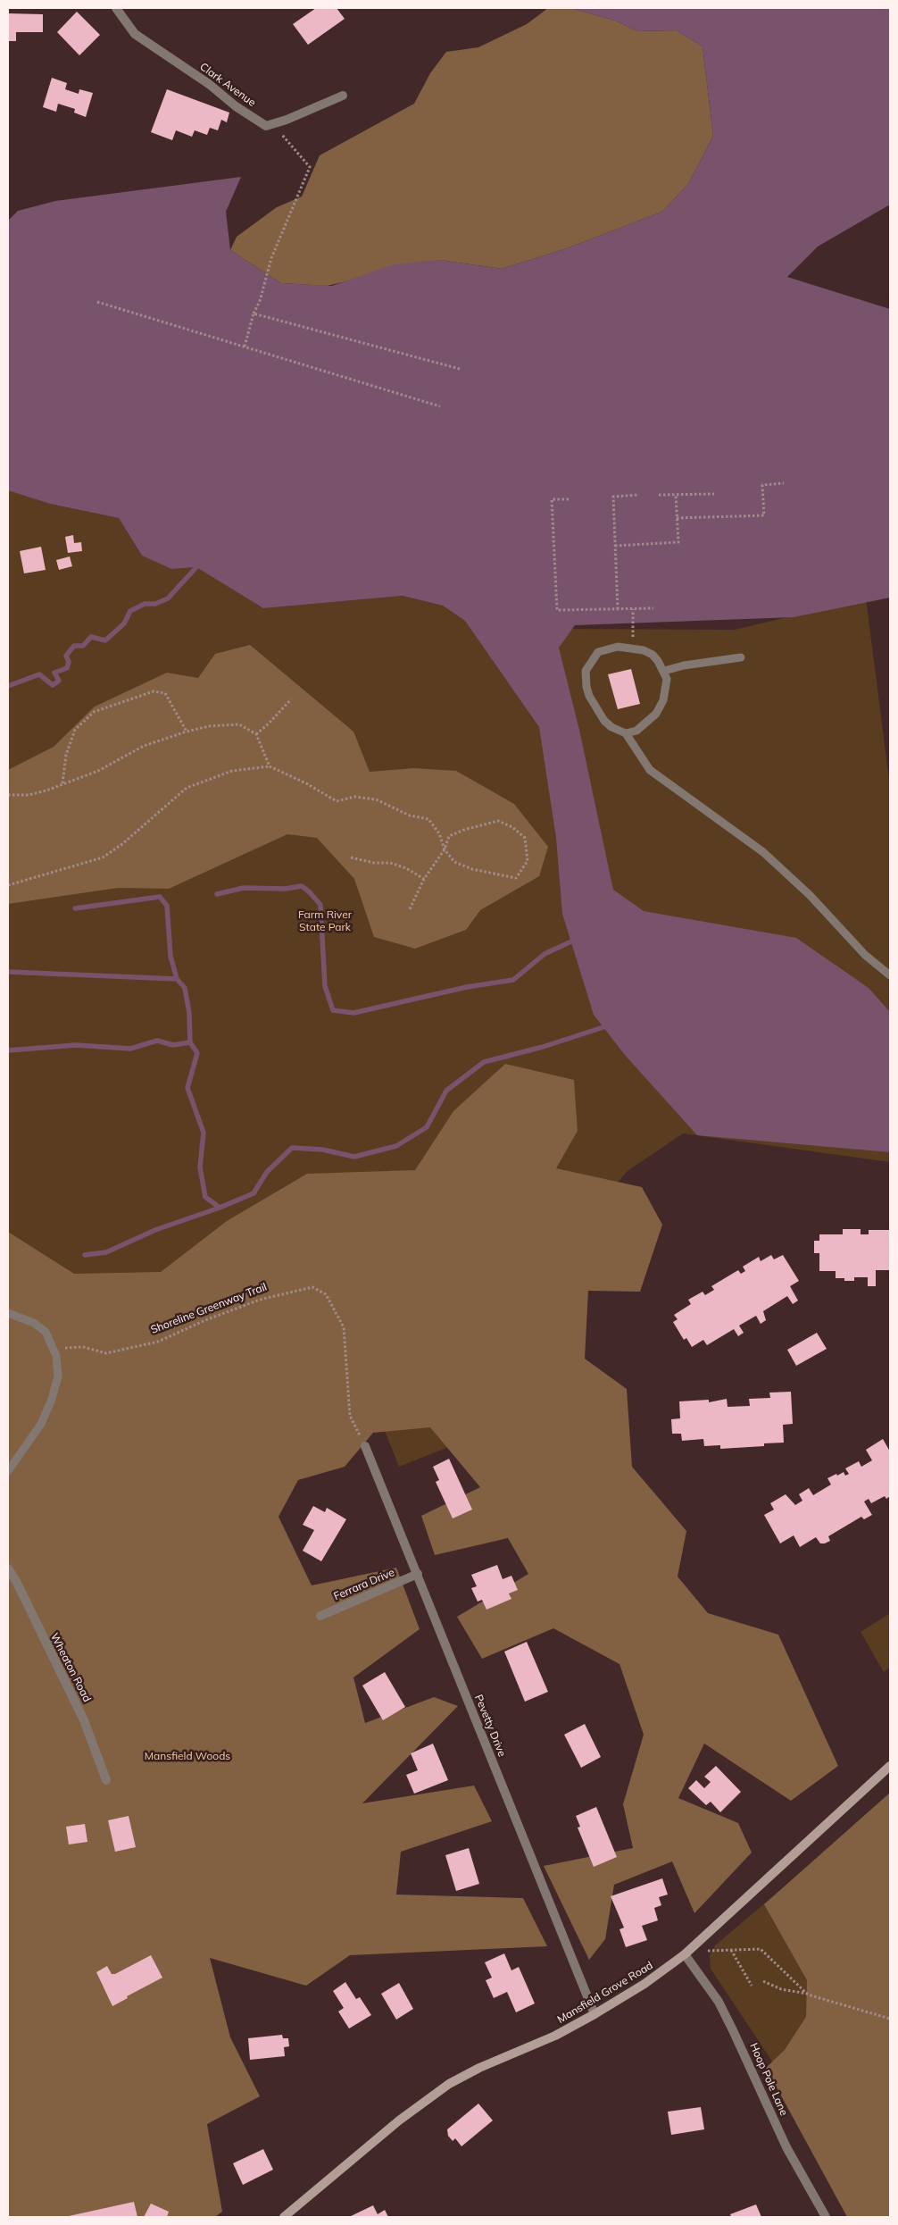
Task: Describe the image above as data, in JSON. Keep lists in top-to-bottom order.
{
  "streets": {
    "street": [
      "Clark Avenue",
      "Ferrara Drive",
      "Wheaton Road",
      "Pevetty Drive",
      "Mansfield Grove Road",
      "Hoop Pole Lane"
    ],
    "path": ["Shoreline Greenway Trail"]
  },
  "crossings": [
    ["Shoreline Greenway Trail", "Pevetty Drive"],
    ["Ferrara Drive", "Pevetty Drive"],
    ["Pevetty Drive", "Mansfield Grove Road"],
    ["Mansfield Grove Road", "Hoop Pole Lane"]
  ],
  "parks": ["Farm River State Park", "Mansfield Woods"]
}
